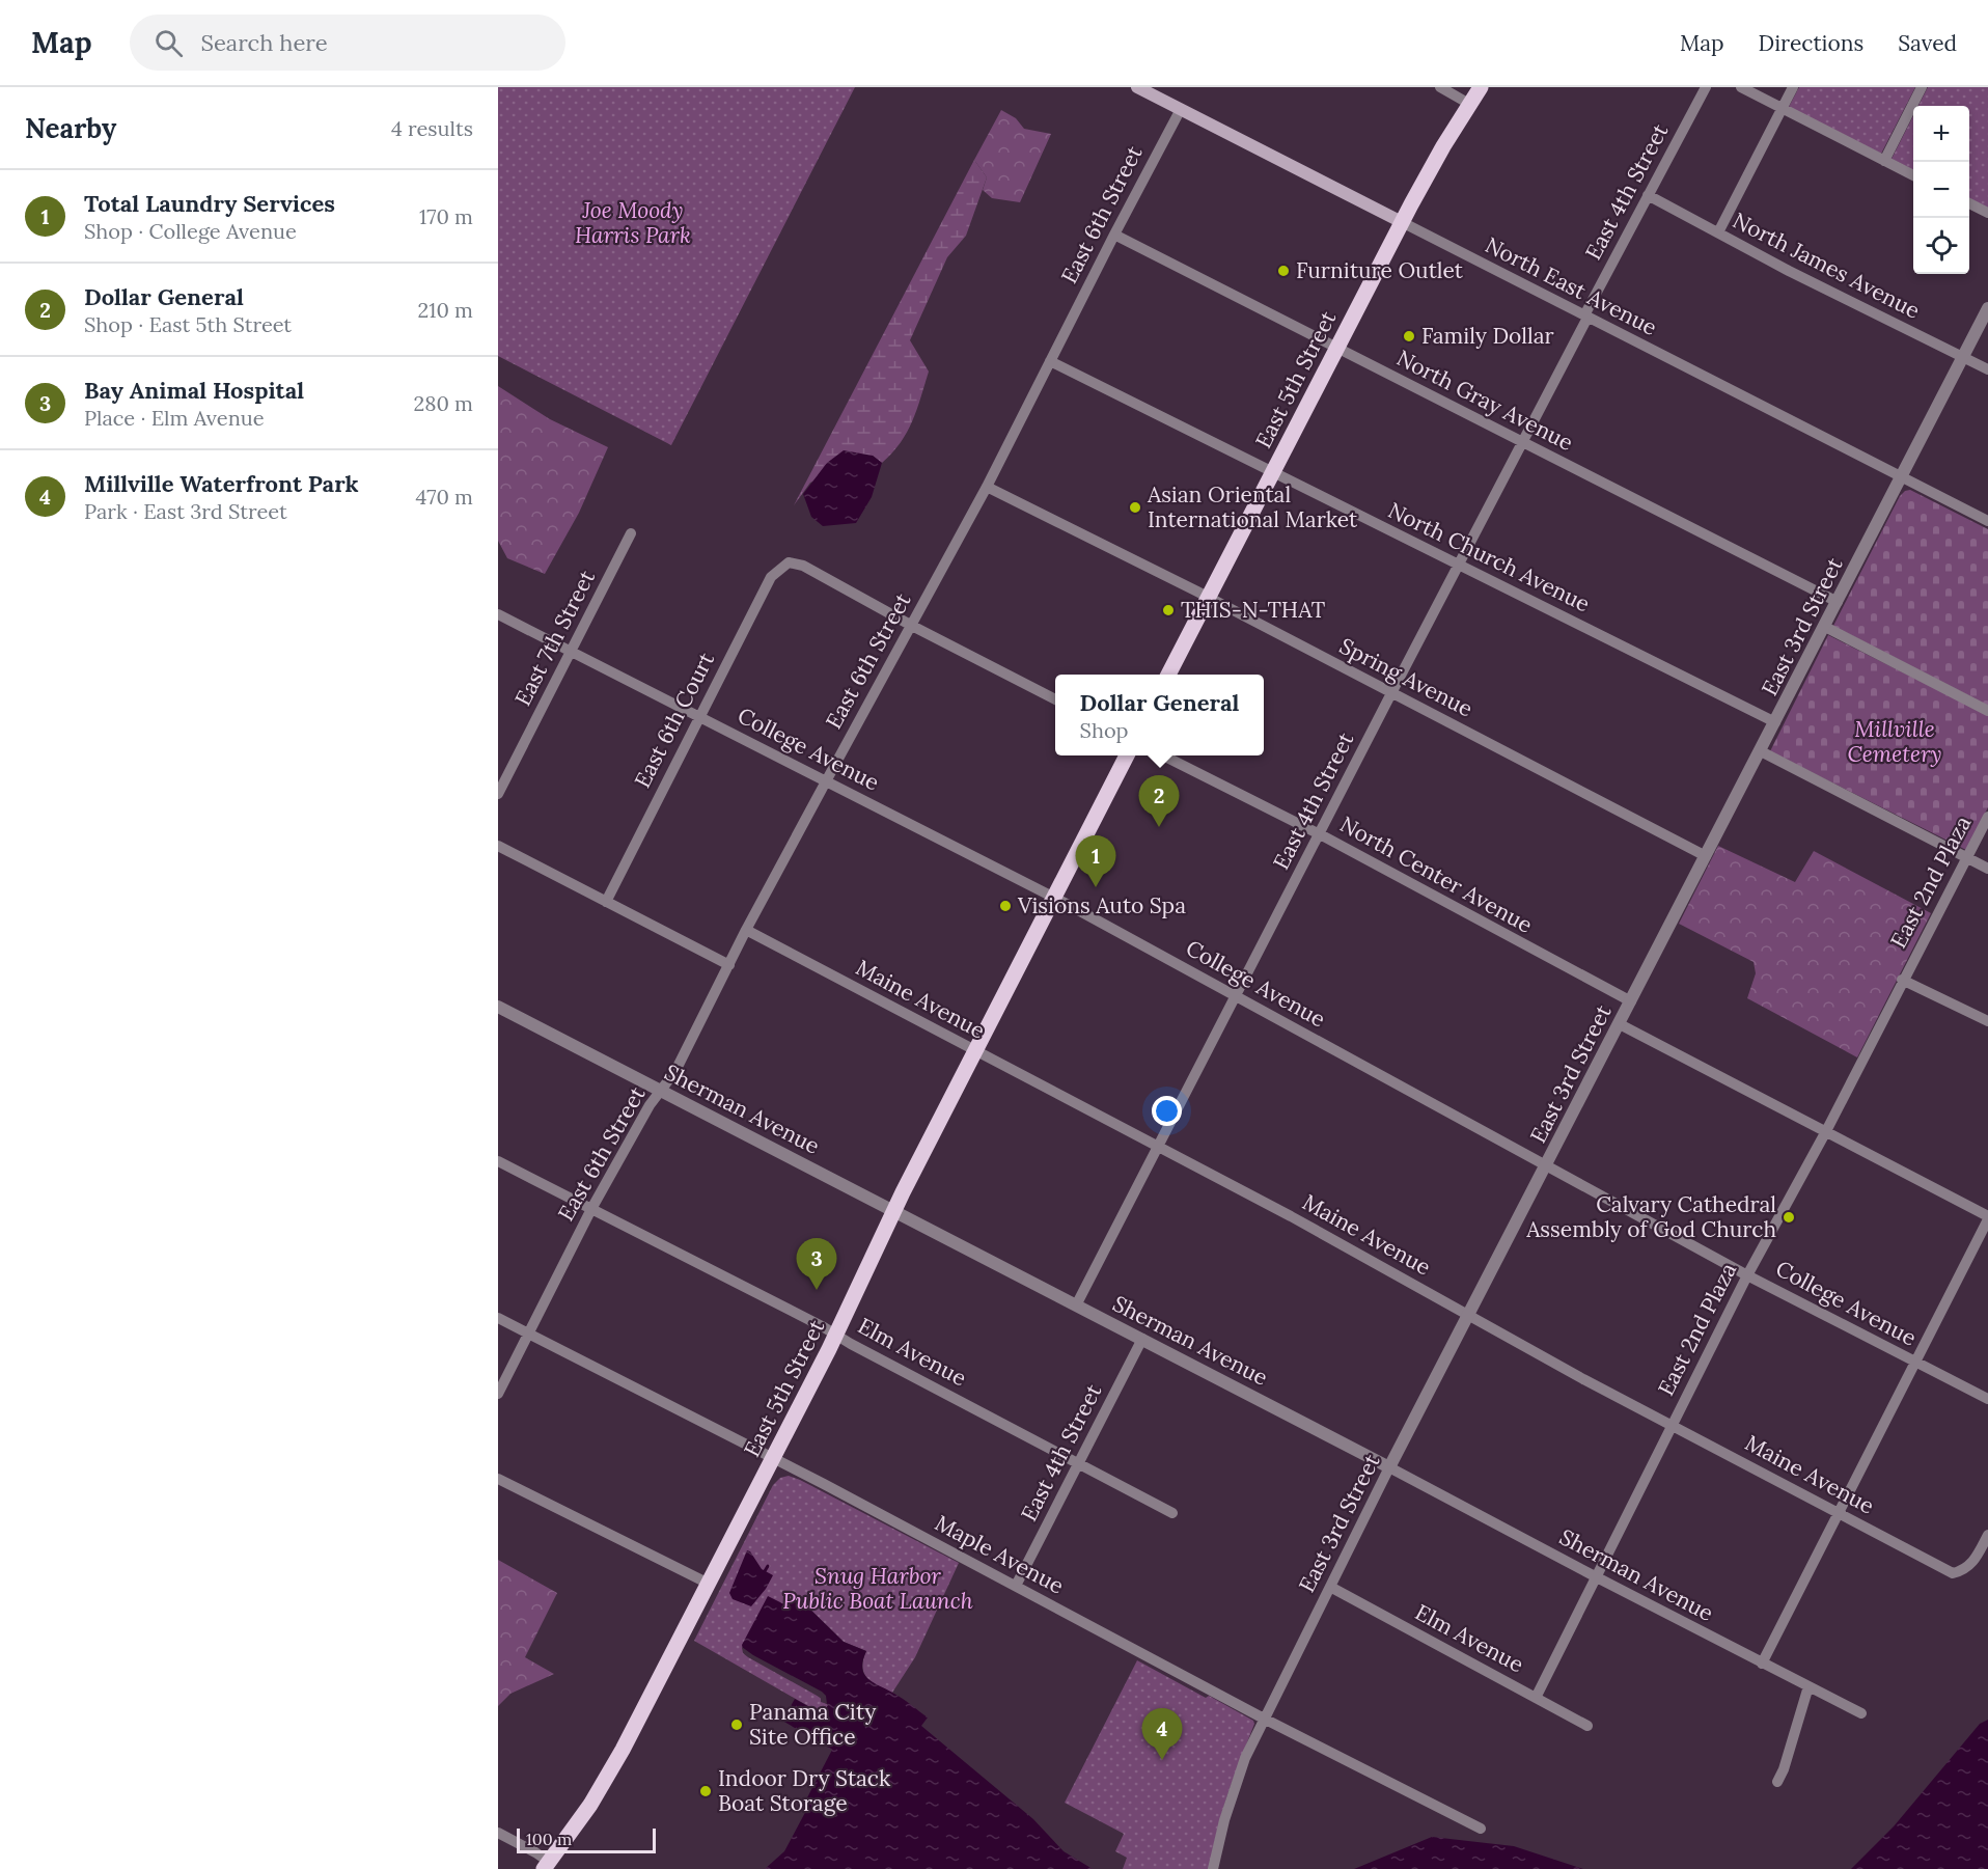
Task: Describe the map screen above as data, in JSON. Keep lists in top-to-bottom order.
{
  "streets": {
    "main road": ["North East Avenue", "East 5th Street"],
    "street": [
      "East 4th Street",
      "East 6th Street",
      "North James Avenue",
      "North Gray Avenue",
      "North Church Avenue",
      "East 3rd Street",
      "East 7th Street",
      "Spring Avenue",
      "East 6th Court",
      "College Avenue",
      "North Center Avenue",
      "East 2nd Plaza",
      "Maine Avenue",
      "Sherman Avenue",
      "Elm Avenue",
      "Maple Avenue"
    ]
  },
  "crossings": [
    ["East 4th Street", "North James Avenue"],
    ["East 4th Street", "North East Avenue"],
    ["East 4th Street", "North Gray Avenue"],
    ["East 4th Street", "North Church Avenue"],
    ["East 4th Street", "Spring Avenue"],
    ["East 4th Street", "College Avenue"],
    ["East 4th Street", "North Center Avenue"],
    ["East 4th Street", "Maine Avenue"],
    ["East 4th Street", "Sherman Avenue"],
    ["East 4th Street", "Elm Avenue"],
    ["East 4th Street", "Maple Avenue"],
    ["East 6th Street", "North East Avenue"],
    ["East 6th Street", "North Gray Avenue"],
    ["East 6th Street", "North Church Avenue"],
    ["East 6th Street", "Spring Avenue"],
    ["East 6th Street", "East 6th Court"],
    ["East 6th Street", "College Avenue"],
    ["East 6th Street", "Maine Avenue"],
    ["East 6th Street", "Sherman Avenue"],
    ["East 6th Street", "Elm Avenue"],
    ["East 6th Street", "Maple Avenue"],
    ["North James Avenue", "East 3rd Street"],
    ["North East Avenue", "East 5th Street"],
    ["North East Avenue", "East 3rd Street"],
    ["East 5th Street", "North Gray Avenue"],
    ["East 5th Street", "North Church Avenue"],
    ["East 5th Street", "Spring Avenue"],
    ["East 5th Street", "College Avenue"],
    ["East 5th Street", "Maine Avenue"],
    ["East 5th Street", "Sherman Avenue"],
    ["East 5th Street", "Elm Avenue"],
    ["East 5th Street", "Maple Avenue"],
    ["North Gray Avenue", "East 3rd Street"],
    ["North Church Avenue", "East 3rd Street"],
    ["East 3rd Street", "Spring Avenue"],
    ["East 3rd Street", "College Avenue"],
    ["East 3rd Street", "North Center Avenue"],
    ["East 3rd Street", "Maine Avenue"],
    ["East 3rd Street", "Sherman Avenue"],
    ["East 3rd Street", "Elm Avenue"],
    ["East 3rd Street", "Maple Avenue"],
    ["East 7th Street", "College Avenue"],
    ["East 6th Court", "College Avenue"],
    ["College Avenue", "East 2nd Plaza"],
    ["East 2nd Plaza", "Maine Avenue"],
    ["East 2nd Plaza", "Sherman Avenue"],
    ["East 2nd Plaza", "Elm Avenue"]
  ],
  "parks": ["Joe Moody Harris Park", "Millville Cemetery", "Snug Harbor Public Boat Launch"],
  "places": [
    "Furniture Outlet",
    "Family Dollar",
    "Asian Oriental International Market",
    "THIS-N-THAT",
    "Visions Auto Spa",
    "Calvary Cathedral Assembly of God Church",
    "Panama City Site Office",
    "Indoor Dry Stack Boat Storage"
  ],
  "scale_bar": "100 m",
  "page": {
    "header": "Map",
    "search": "Search here",
    "nav": ["Map", "Directions", "Saved"],
    "heading": ["Nearby", "4 results"],
    "map_buttons": ["+", "−"],
    "list": [
      {
        "mark": "1",
        "name": "Total Laundry Services",
        "note": "Shop · College Avenue",
        "value": "170 m"
      },
      {
        "mark": "2",
        "name": "Dollar General",
        "note": "Shop · East 5th Street",
        "value": "210 m"
      },
      {
        "mark": "3",
        "name": "Bay Animal Hospital",
        "note": "Place · Elm Avenue",
        "value": "280 m"
      },
      {
        "mark": "4",
        "name": "Millville Waterfront Park",
        "note": "Park · East 3rd Street",
        "value": "470 m"
      }
    ],
    "popup": ["Dollar General", "Shop"],
    "pins": [
      "2",
      "1",
      "3",
      "4"
    ],
    "scale": "100 m"
  }
}
